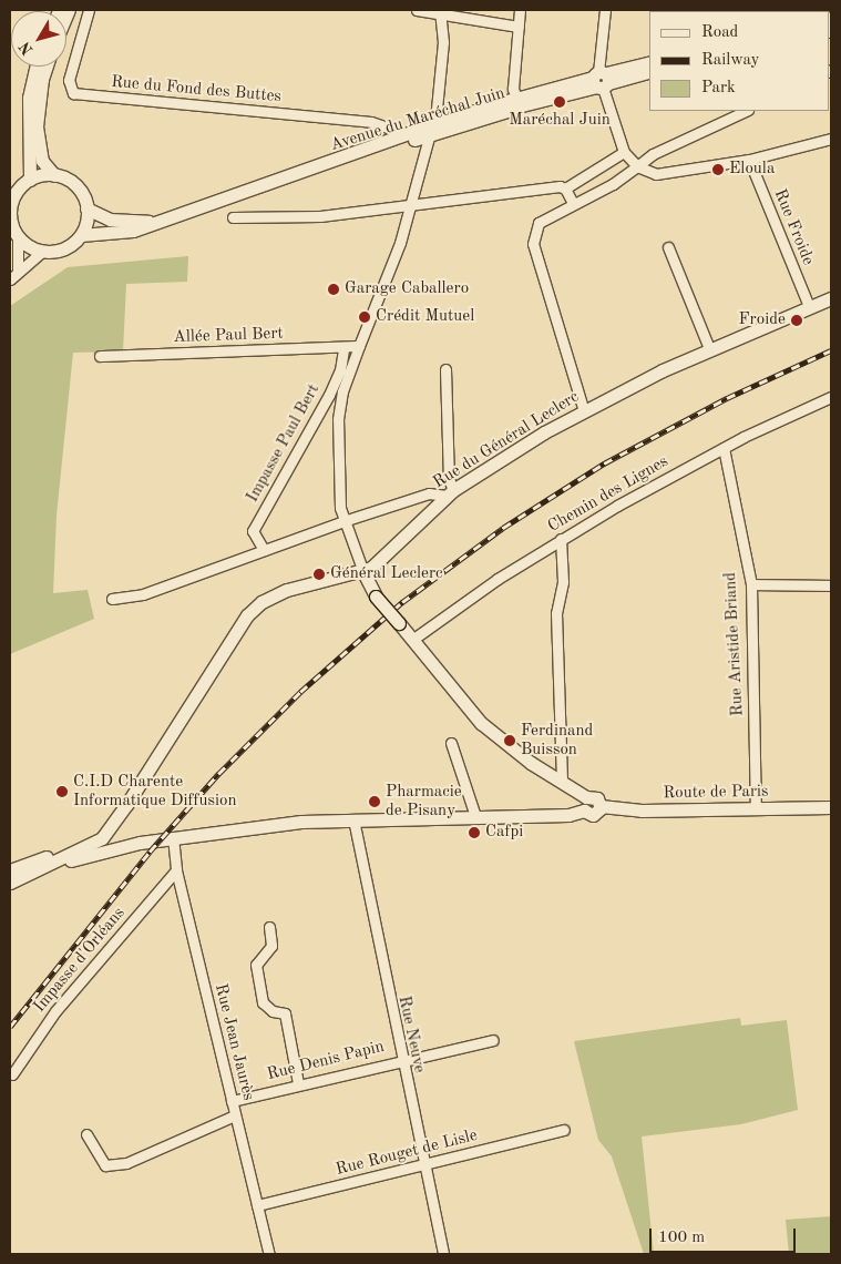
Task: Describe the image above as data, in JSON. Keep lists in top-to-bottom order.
{
  "streets": {
    "main road": ["Avenue du Maréchal Juin", "Rue du Général Leclerc", "Route de Paris"],
    "street": [
      "Rue du Fond des Buttes",
      "Rue Froide",
      "Allée Paul Bert",
      "Impasse Paul Bert",
      "Chemin des Lignes",
      "Rue Aristide Briand",
      "Impasse d'Orléans",
      "Rue Neuve",
      "Rue Jean Jaurès",
      "Rue Denis Papin",
      "Rue Rouget de Lisle"
    ]
  },
  "crossings": [
    ["Rue du Fond des Buttes", "Avenue du Maréchal Juin"],
    ["Rue Froide", "Rue du Général Leclerc"],
    ["Allée Paul Bert", "Impasse Paul Bert"],
    ["Chemin des Lignes", "Rue Aristide Briand"],
    ["Rue Aristide Briand", "Route de Paris"],
    ["Impasse d'Orléans", "Rue Jean Jaurès"],
    ["Rue Neuve", "Rue Denis Papin"],
    ["Rue Neuve", "Rue Rouget de Lisle"],
    ["Rue Jean Jaurès", "Rue Denis Papin"],
    ["Rue Jean Jaurès", "Rue Rouget de Lisle"]
  ],
  "places": [
    "Maréchal Juin",
    "Eloula",
    "Garage Caballero",
    "Crédit Mutuel",
    "Froide",
    "Général Leclerc",
    "Ferdinand Buisson",
    "C.I.D Charente Informatique Diffusion",
    "Pharmacie de Pisany",
    "Cafpi"
  ],
  "legend": ["Road", "Railway", "Park"],
  "scale_bar": "100 m",
  "north": "bottom left"
}
